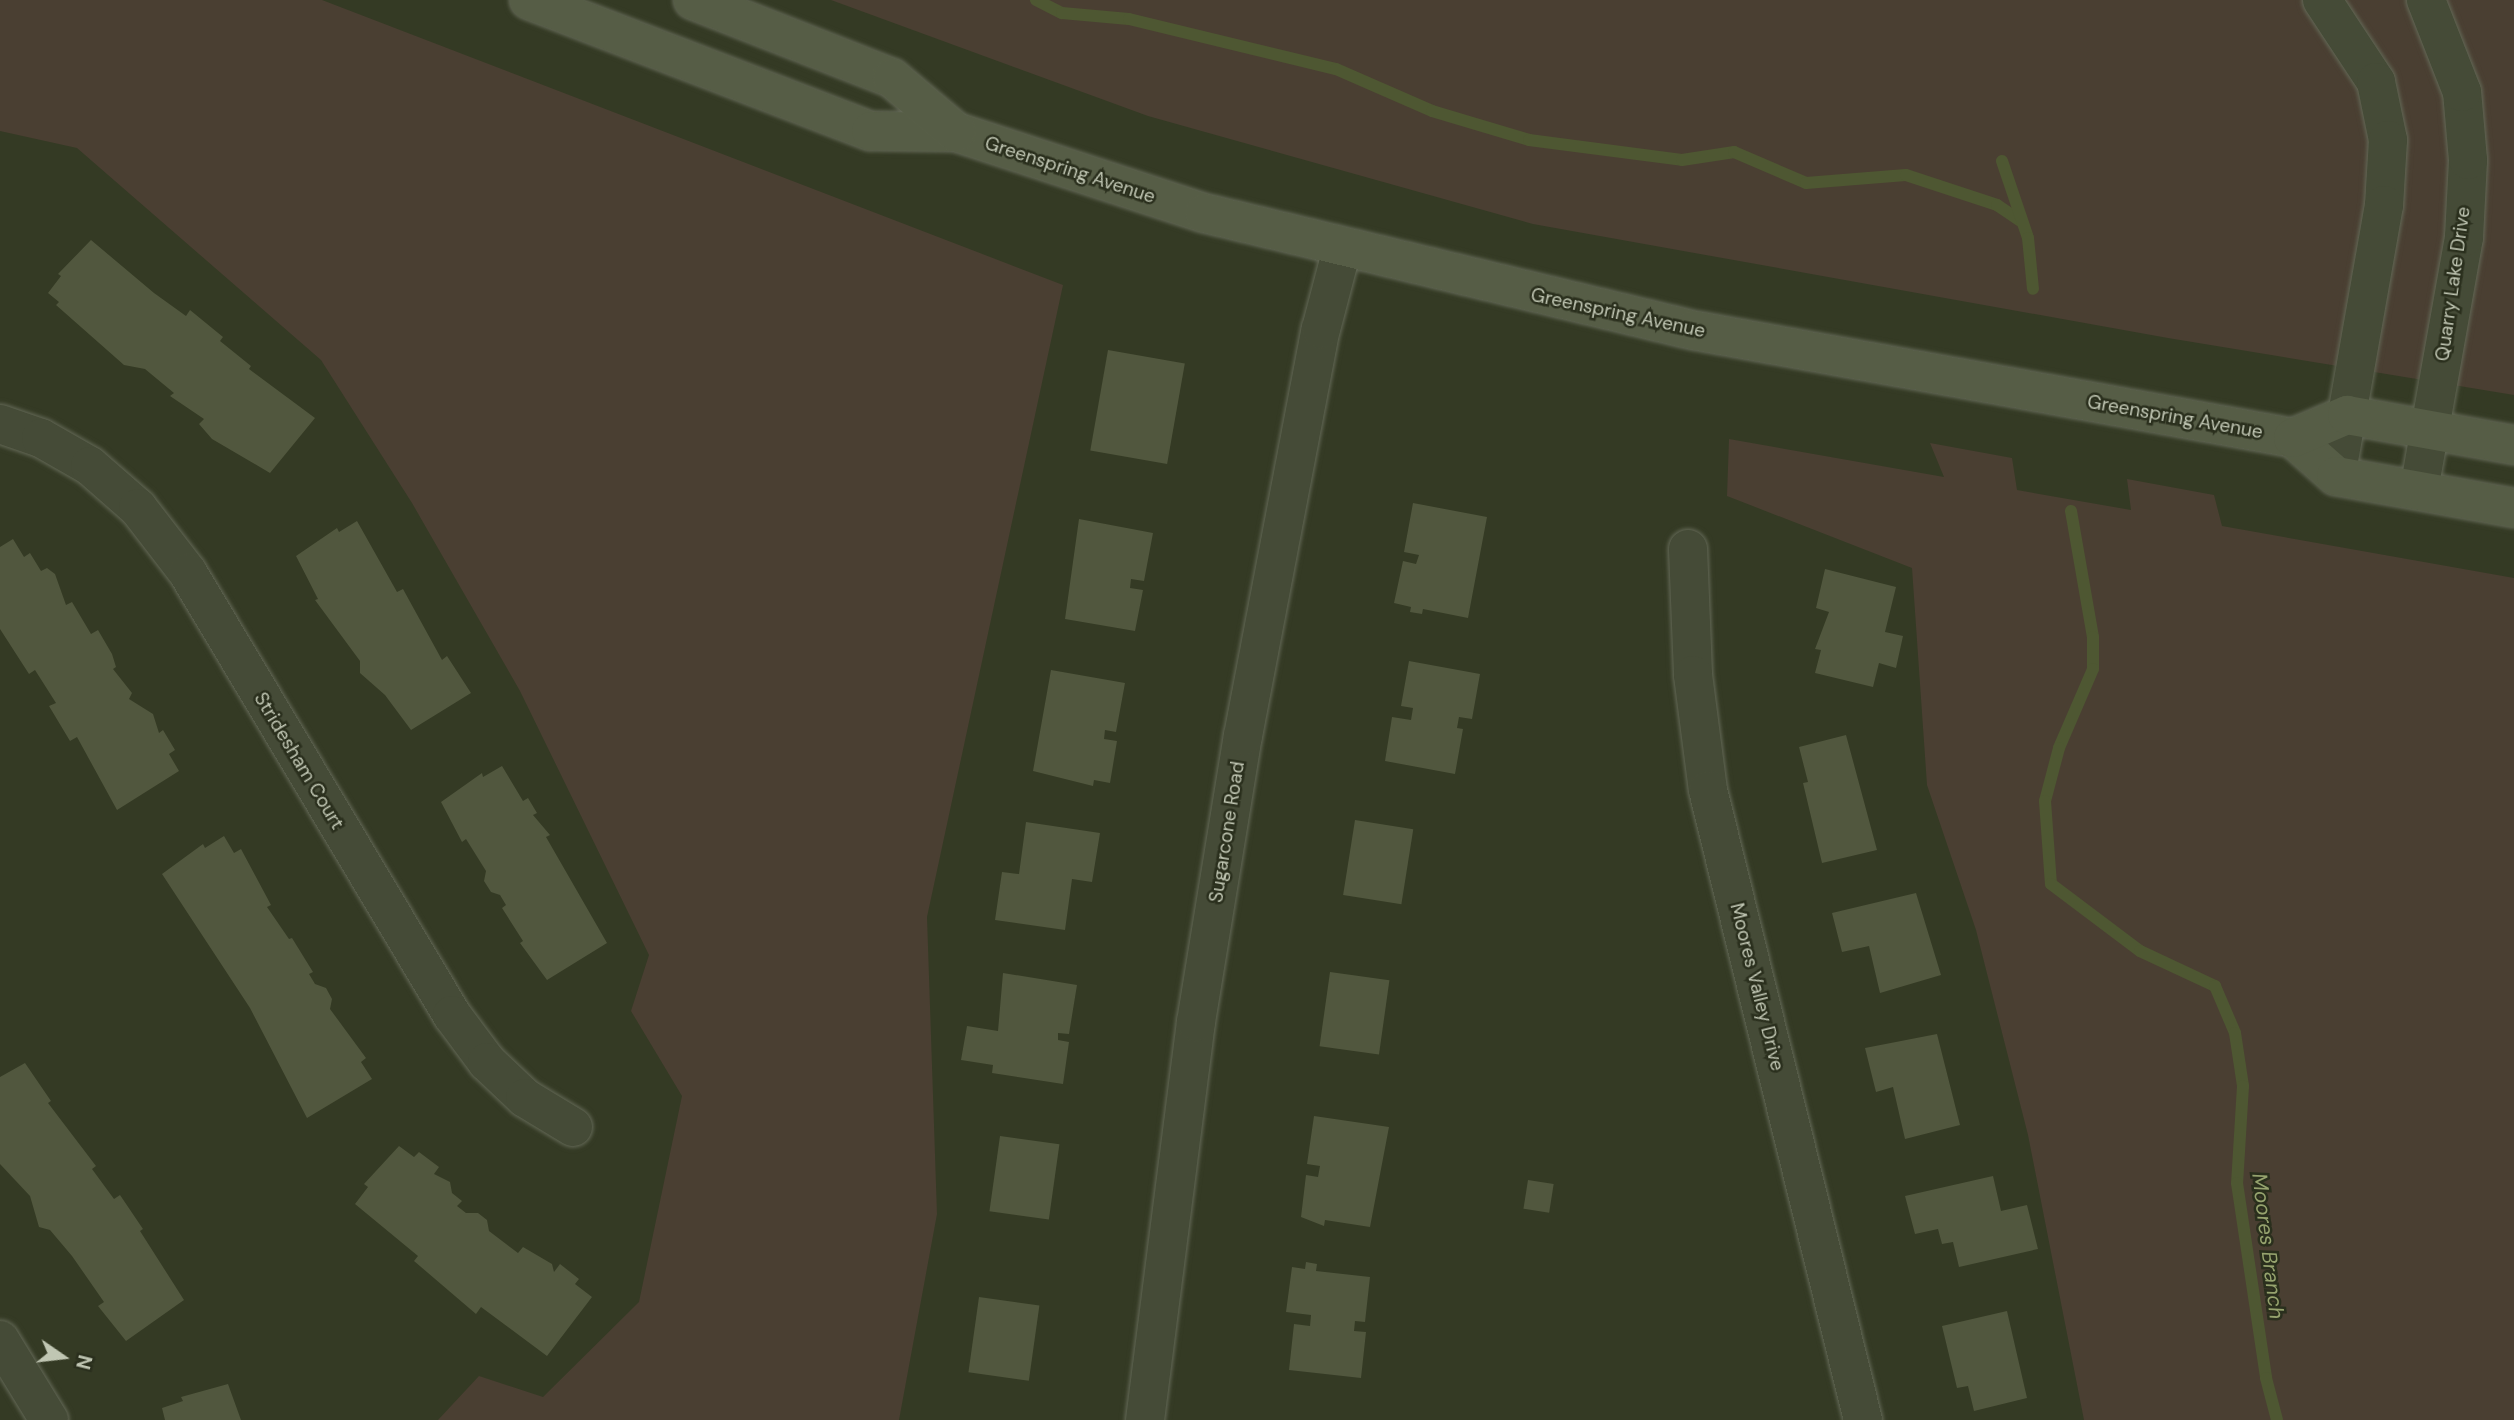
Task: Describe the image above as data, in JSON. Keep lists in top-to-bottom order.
{
  "streets": {
    "main road": ["Greenspring Avenue"],
    "street": [
      "Quarry Lake Drive",
      "Stridesham Court",
      "Sugarcone Road",
      "Moores Valley Drive"
    ]
  },
  "crossings": [
    ["Greenspring Avenue", "Sugarcone Road"]
  ],
  "water": ["Moores Branch"],
  "north": "right"
}
